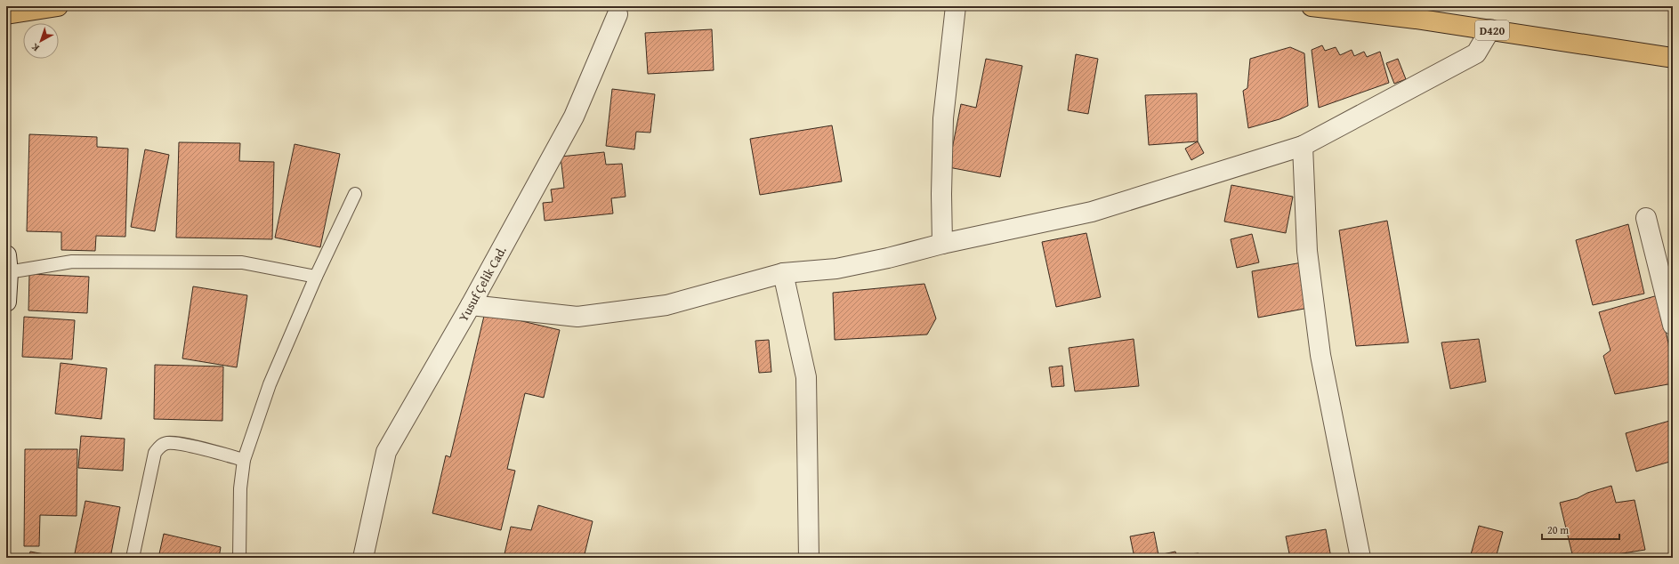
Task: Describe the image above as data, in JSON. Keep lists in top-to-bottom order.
{
  "streets": {
    "main road": ["D420"],
    "street": ["Yusuf Çelik Cad."]
  },
  "scale_bar": "20 m",
  "north": "bottom left"
}
